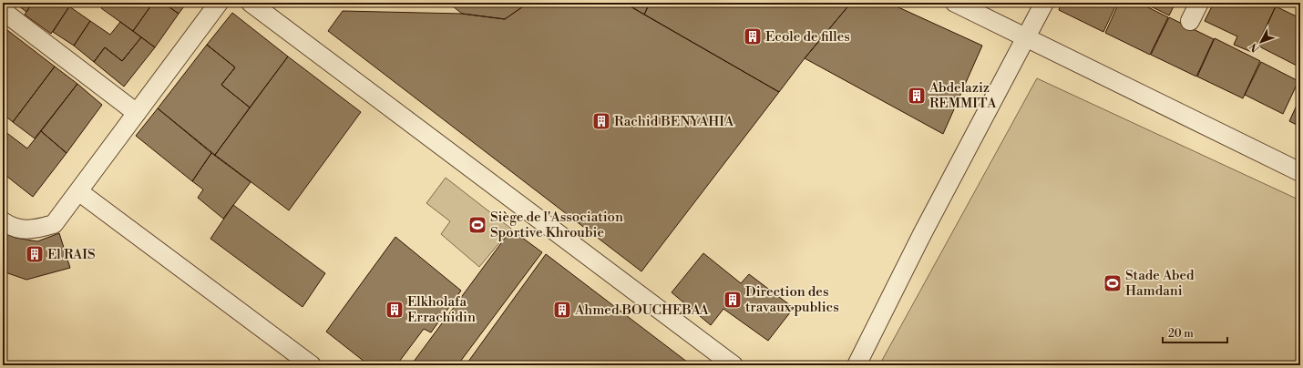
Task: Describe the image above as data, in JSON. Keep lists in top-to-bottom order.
{
  "places": {
    "building": [
      "Ecole de filles",
      "Abdelaziz REMMITA",
      "Rachid BENYAHIA",
      "El RAIS",
      "Direction des travaux publics",
      "Elkholafa Errachidin",
      "Ahmed BOUCHEBAA"
    ],
    "sports": ["Siège de l'Association Sportive Khroubie", "Stade Abed Hamdani"]
  },
  "scale_bar": "20 m",
  "north": "bottom left"
}
